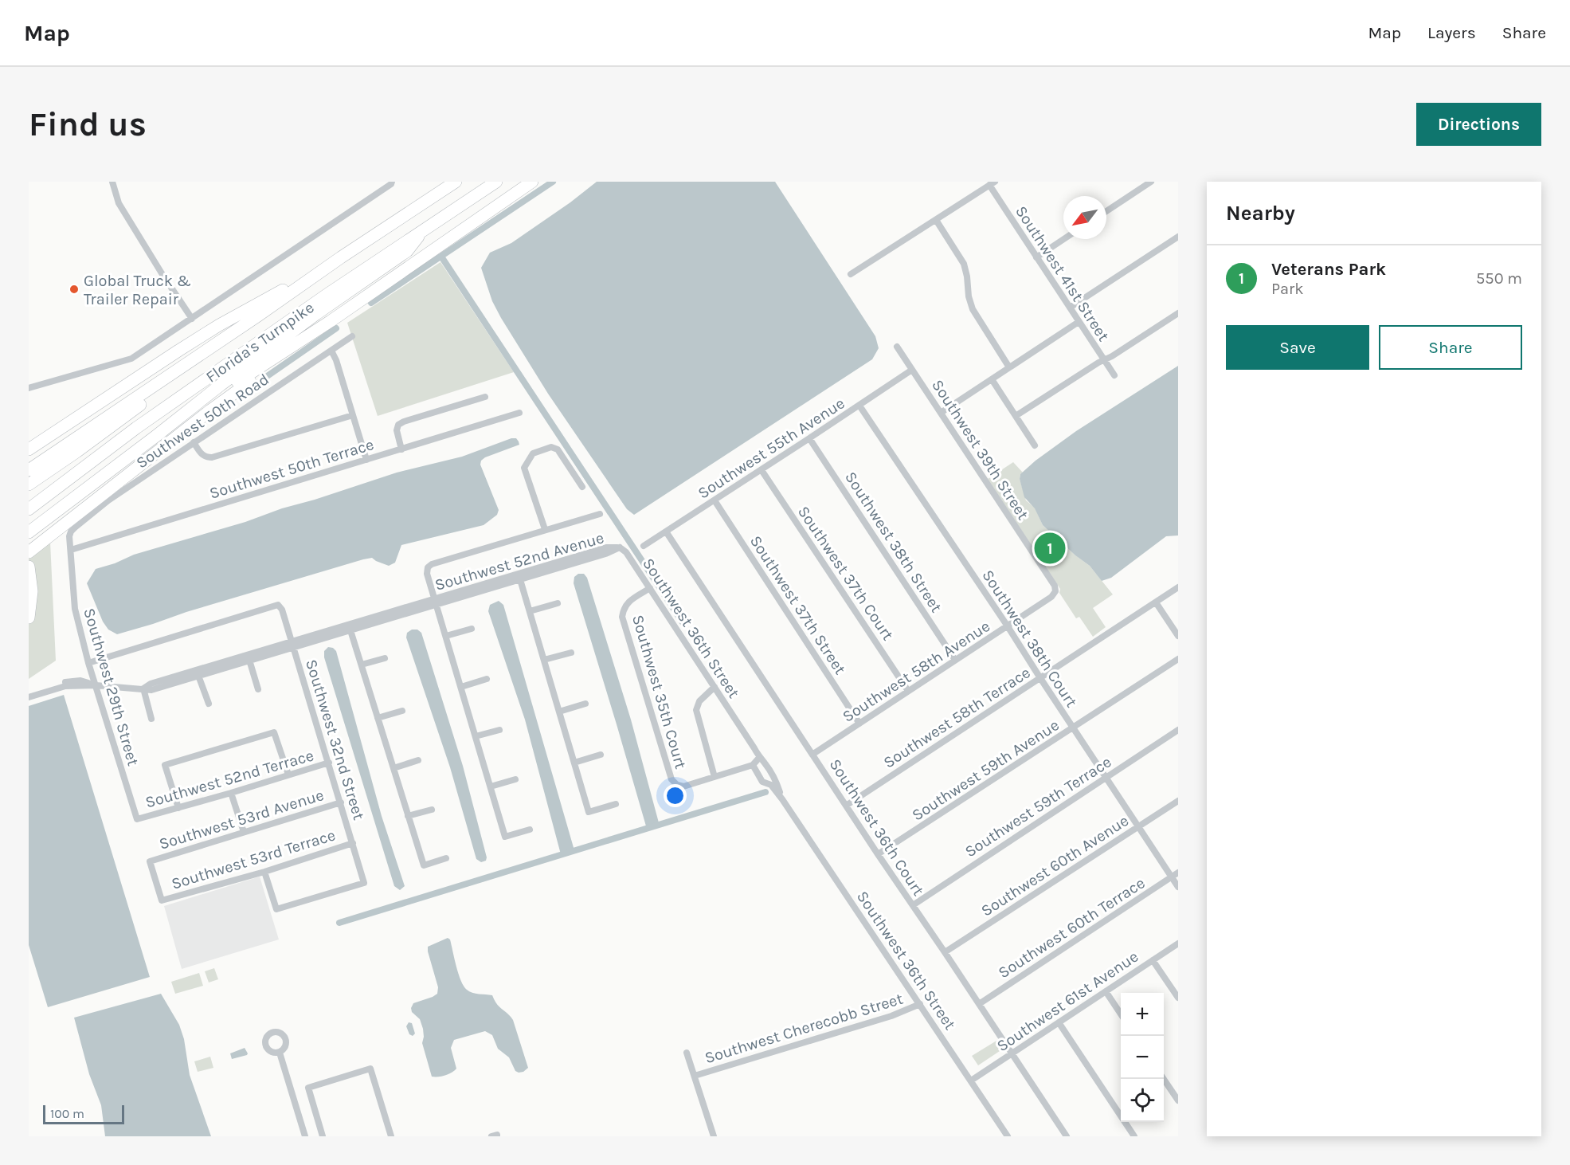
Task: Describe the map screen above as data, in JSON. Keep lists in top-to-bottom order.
{
  "streets": {
    "highway": ["Florida's Turnpike"],
    "street": [
      "Southwest 41st Street",
      "Southwest 50th Road",
      "Southwest 55th Avenue",
      "Southwest 39th Street",
      "Southwest 50th Terrace",
      "Southwest 38th Street",
      "Southwest 52nd Avenue",
      "Southwest 37th Court",
      "Southwest 37th Street",
      "Southwest 36th Street",
      "Southwest 38th Court",
      "Southwest 58th Avenue",
      "Southwest 29th Street",
      "Southwest 35th Court",
      "Southwest 58th Terrace",
      "Southwest 32nd Street",
      "Southwest 59th Avenue",
      "Southwest 52nd Terrace",
      "Southwest 59th Terrace",
      "Southwest 53rd Avenue",
      "Southwest 36th Court",
      "Southwest 53rd Terrace",
      "Southwest 60th Avenue",
      "Southwest 60th Terrace",
      "Southwest 61st Avenue",
      "Southwest Cherecobb Street"
    ]
  },
  "crossings": [
    ["Southwest 50th Road", "Southwest 29th Street"],
    ["Southwest 55th Avenue", "Southwest 39th Street"],
    ["Southwest 55th Avenue", "Southwest 38th Street"],
    ["Southwest 55th Avenue", "Southwest 37th Court"],
    ["Southwest 55th Avenue", "Southwest 37th Street"],
    ["Southwest 55th Avenue", "Southwest 38th Court"],
    ["Southwest 55th Avenue", "Southwest 36th Court"],
    ["Southwest 39th Street", "Southwest 58th Avenue"],
    ["Southwest 50th Terrace", "Southwest 29th Street"],
    ["Southwest 38th Street", "Southwest 58th Avenue"],
    ["Southwest 52nd Avenue", "Southwest 36th Street"],
    ["Southwest 52nd Avenue", "Southwest 29th Street"],
    ["Southwest 52nd Avenue", "Southwest 32nd Street"],
    ["Southwest 37th Court", "Southwest 58th Avenue"],
    ["Southwest 37th Street", "Southwest 58th Avenue"],
    ["Southwest 36th Street", "Southwest 35th Court"],
    ["Southwest 36th Street", "Southwest 61st Avenue"],
    ["Southwest 36th Street", "Southwest Cherecobb Street"],
    ["Southwest 38th Court", "Southwest 58th Avenue"],
    ["Southwest 38th Court", "Southwest 58th Terrace"],
    ["Southwest 38th Court", "Southwest 59th Avenue"],
    ["Southwest 38th Court", "Southwest 59th Terrace"],
    ["Southwest 38th Court", "Southwest 60th Avenue"],
    ["Southwest 38th Court", "Southwest 60th Terrace"],
    ["Southwest 58th Avenue", "Southwest 36th Court"],
    ["Southwest 29th Street", "Southwest 32nd Street"],
    ["Southwest 29th Street", "Southwest 52nd Terrace"],
    ["Southwest 58th Terrace", "Southwest 36th Court"],
    ["Southwest 32nd Street", "Southwest 52nd Terrace"],
    ["Southwest 32nd Street", "Southwest 53rd Avenue"],
    ["Southwest 32nd Street", "Southwest 53rd Terrace"],
    ["Southwest 59th Avenue", "Southwest 36th Court"],
    ["Southwest 59th Terrace", "Southwest 36th Court"],
    ["Southwest 53rd Avenue", "Southwest 53rd Terrace"],
    ["Southwest 36th Court", "Southwest 60th Avenue"],
    ["Southwest 36th Court", "Southwest 60th Terrace"],
    ["Southwest 36th Court", "Southwest 61st Avenue"]
  ],
  "places": ["Global Truck & Trailer Repair"],
  "scale_bar": "100 m",
  "north": "bottom left",
  "page": {
    "header": "Map",
    "nav": ["Map", "Layers", "Share"],
    "buttons": [
      "Directions",
      ["Save", "Share"]
    ],
    "title": "Find us",
    "heading": "Nearby",
    "list": [
      {
        "mark": "1",
        "name": "Veterans Park",
        "note": "Park",
        "value": "550 m"
      }
    ],
    "pins": "1",
    "map_buttons": ["+", "−"],
    "scale": "100 m"
  }
}
